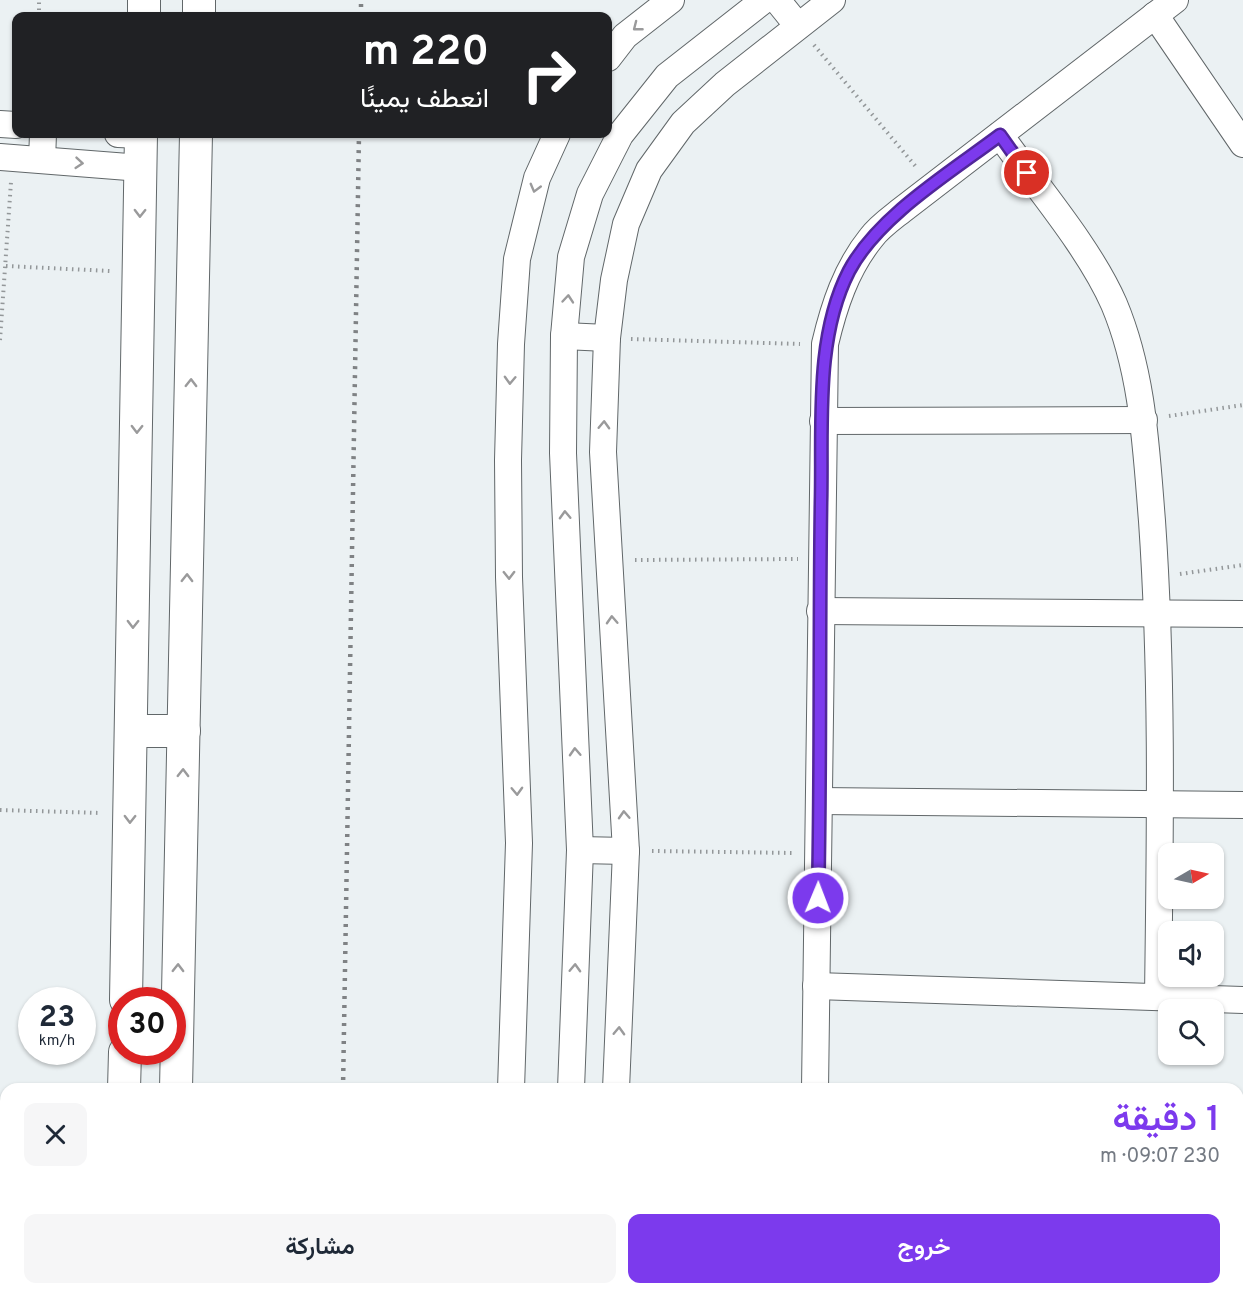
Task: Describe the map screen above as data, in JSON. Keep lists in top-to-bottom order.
{
  "north": "right",
  "page": {
    "turn": ["220 m", "انعطف يمينًا"],
    "speed": "23 km/h",
    "limit": "30",
    "heading": ["1 دقيقة", "230 m · 09:07"],
    "buttons": ["خروج", "مشاركة"]
  }
}
